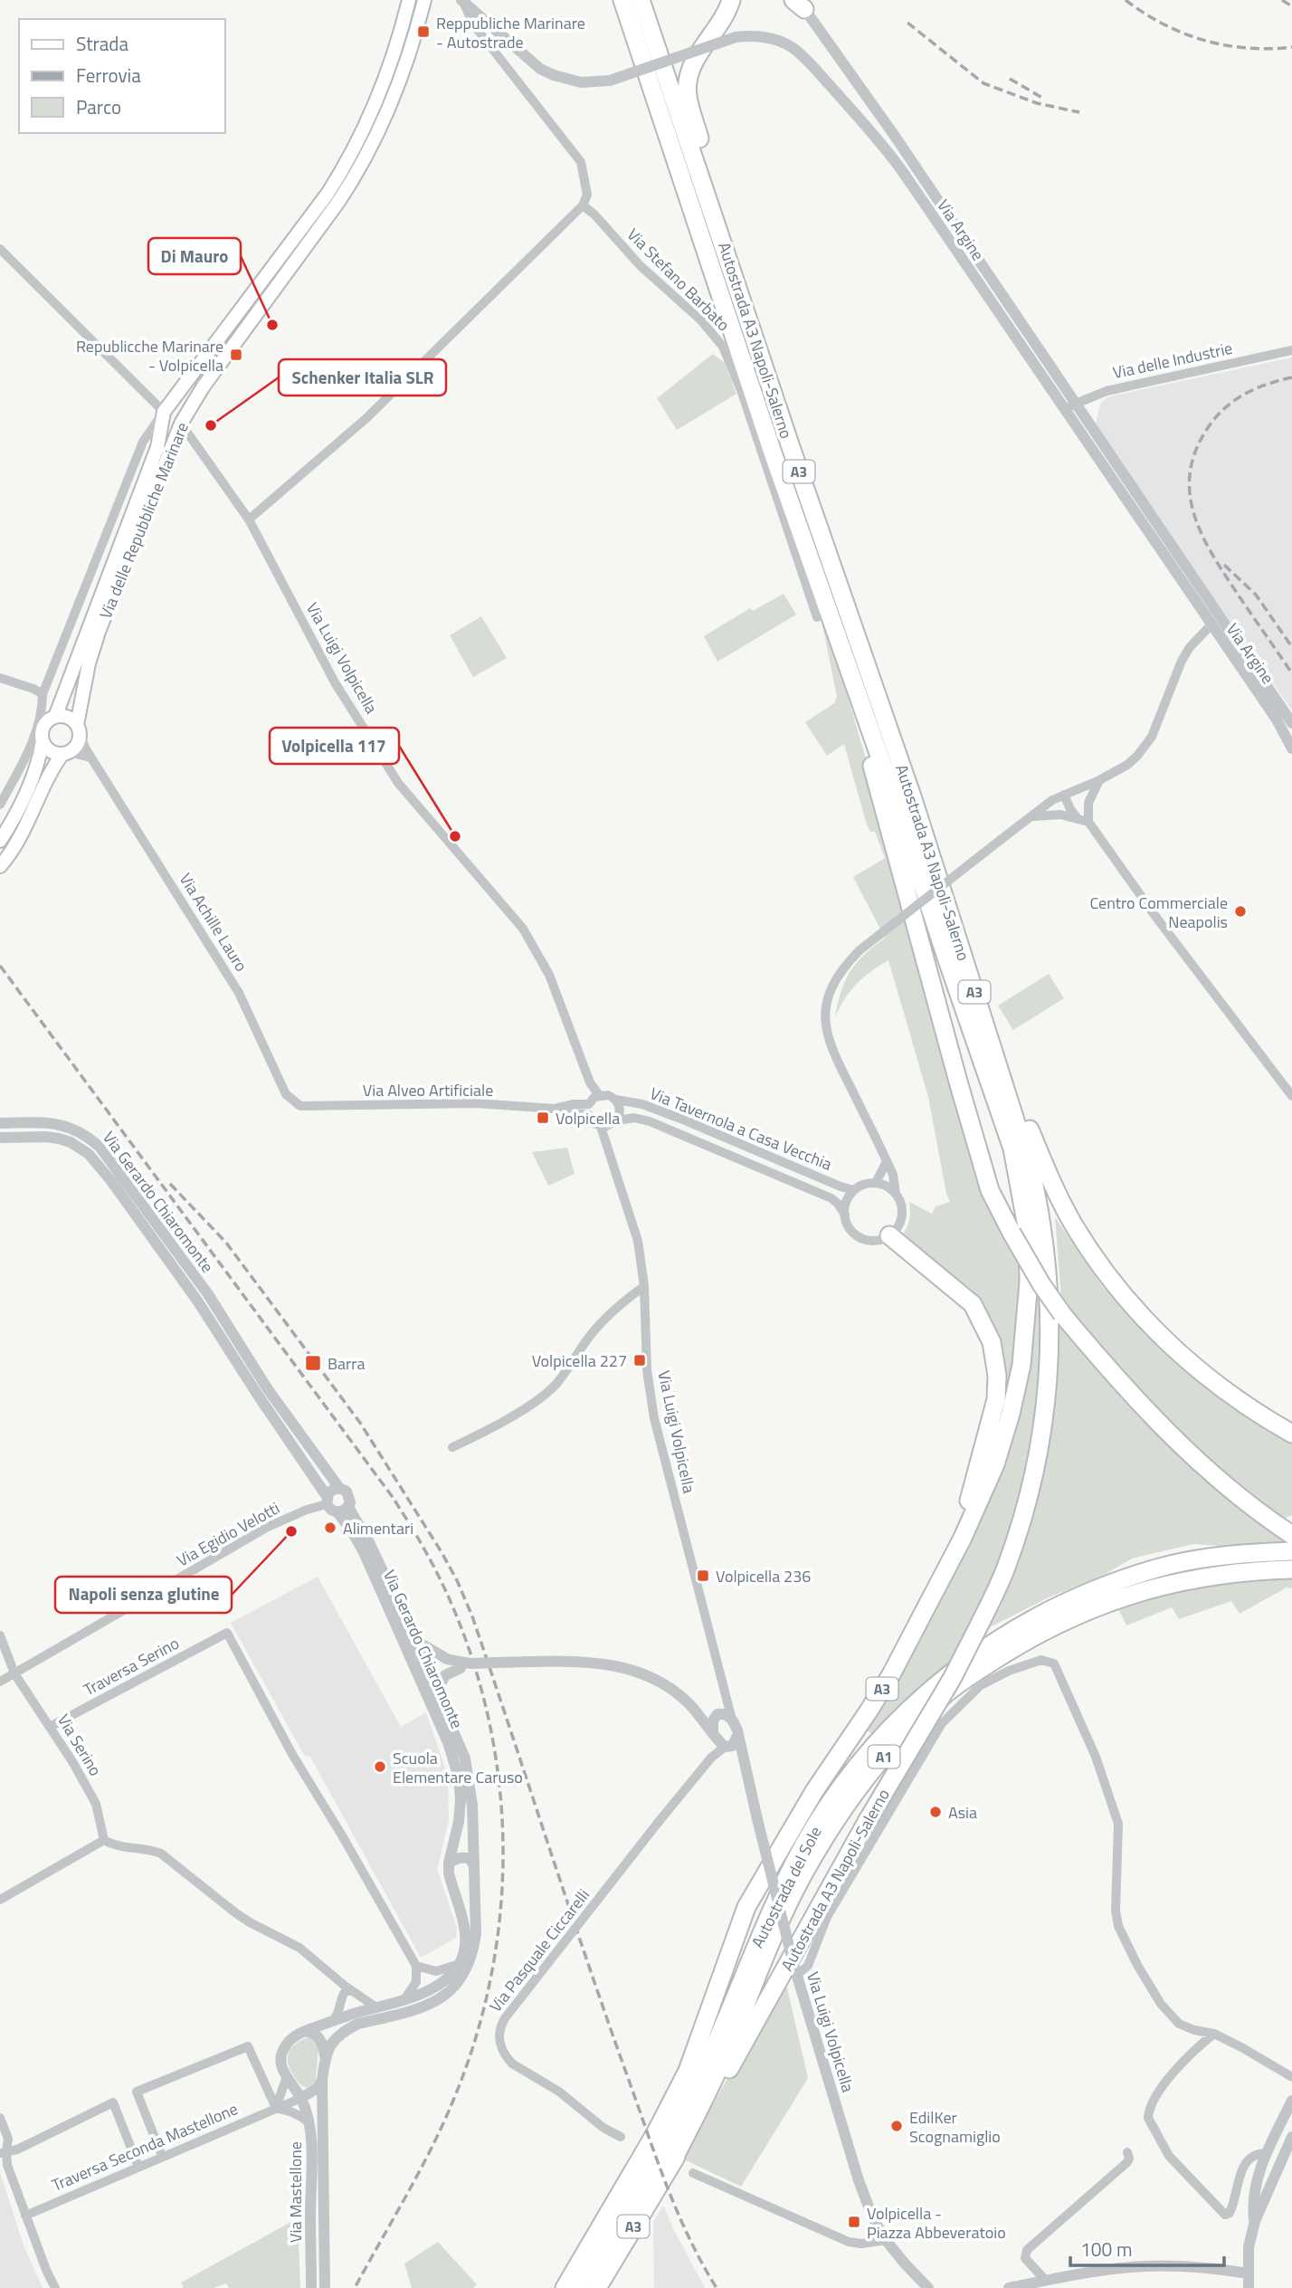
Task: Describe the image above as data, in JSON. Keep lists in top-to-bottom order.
{
  "streets": {
    "highway": [
      "Autostrada A3 Napoli-Salerno",
      "A3",
      "A1",
      "Autostrada del Sole"
    ],
    "main road": ["Via delle Repubbliche Marinare"],
    "street": [
      "Via Argine",
      "Via Stefano Barbato",
      "Via delle Industrie",
      "Via Luigi Volpicella",
      "Via Achille Lauro",
      "Via Alveo Artificiale",
      "Via Tavernola a Casa Vecchia",
      "Via Gerardo Chiaromonte",
      "Via Egidio Velotti",
      "Traversa Serino",
      "Via Serino",
      "Via Pasquale Ciccarelli",
      "Traversa Seconda Mastellone",
      "Via Mastellone"
    ]
  },
  "crossings": [
    ["Via Argine", "Via delle Industrie"],
    ["Autostrada A3 Napoli-Salerno", "Autostrada del Sole"],
    ["Via delle Repubbliche Marinare", "Via Luigi Volpicella"],
    ["Via delle Repubbliche Marinare", "Via Achille Lauro"],
    ["Via Luigi Volpicella", "Via Alveo Artificiale"],
    ["Via Luigi Volpicella", "Via Tavernola a Casa Vecchia"],
    ["Via Luigi Volpicella", "Via Pasquale Ciccarelli"],
    ["Via Achille Lauro", "Via Alveo Artificiale"],
    ["Via Alveo Artificiale", "Via Tavernola a Casa Vecchia"],
    ["Via Gerardo Chiaromonte", "Via Egidio Velotti"],
    ["Via Gerardo Chiaromonte", "Traversa Seconda Mastellone"],
    ["Via Gerardo Chiaromonte", "Via Mastellone"],
    ["Via Egidio Velotti", "Via Serino"],
    ["Traversa Serino", "Via Serino"],
    ["Traversa Seconda Mastellone", "Via Mastellone"]
  ],
  "places": {
    "transit": [
      "Reppubliche Marinare - Autostrade",
      "Republicche Marinare - Volpicella",
      "Volpicella",
      "Volpicella 227",
      "Barra",
      "Volpicella 236",
      "Volpicella - Piazza Abbeveratoio"
    ],
    "other": [
      "Di Mauro",
      "Schenker Italia SLR",
      "Volpicella 117",
      "Centro Commerciale Neapolis",
      "Alimentari",
      "Napoli senza glutine",
      "Scuola Elementare Caruso",
      "Asia",
      "EdilKer Scognamiglio"
    ]
  },
  "legend": ["Strada", "Ferrovia", "Parco"],
  "scale_bar": "100 m"
}
